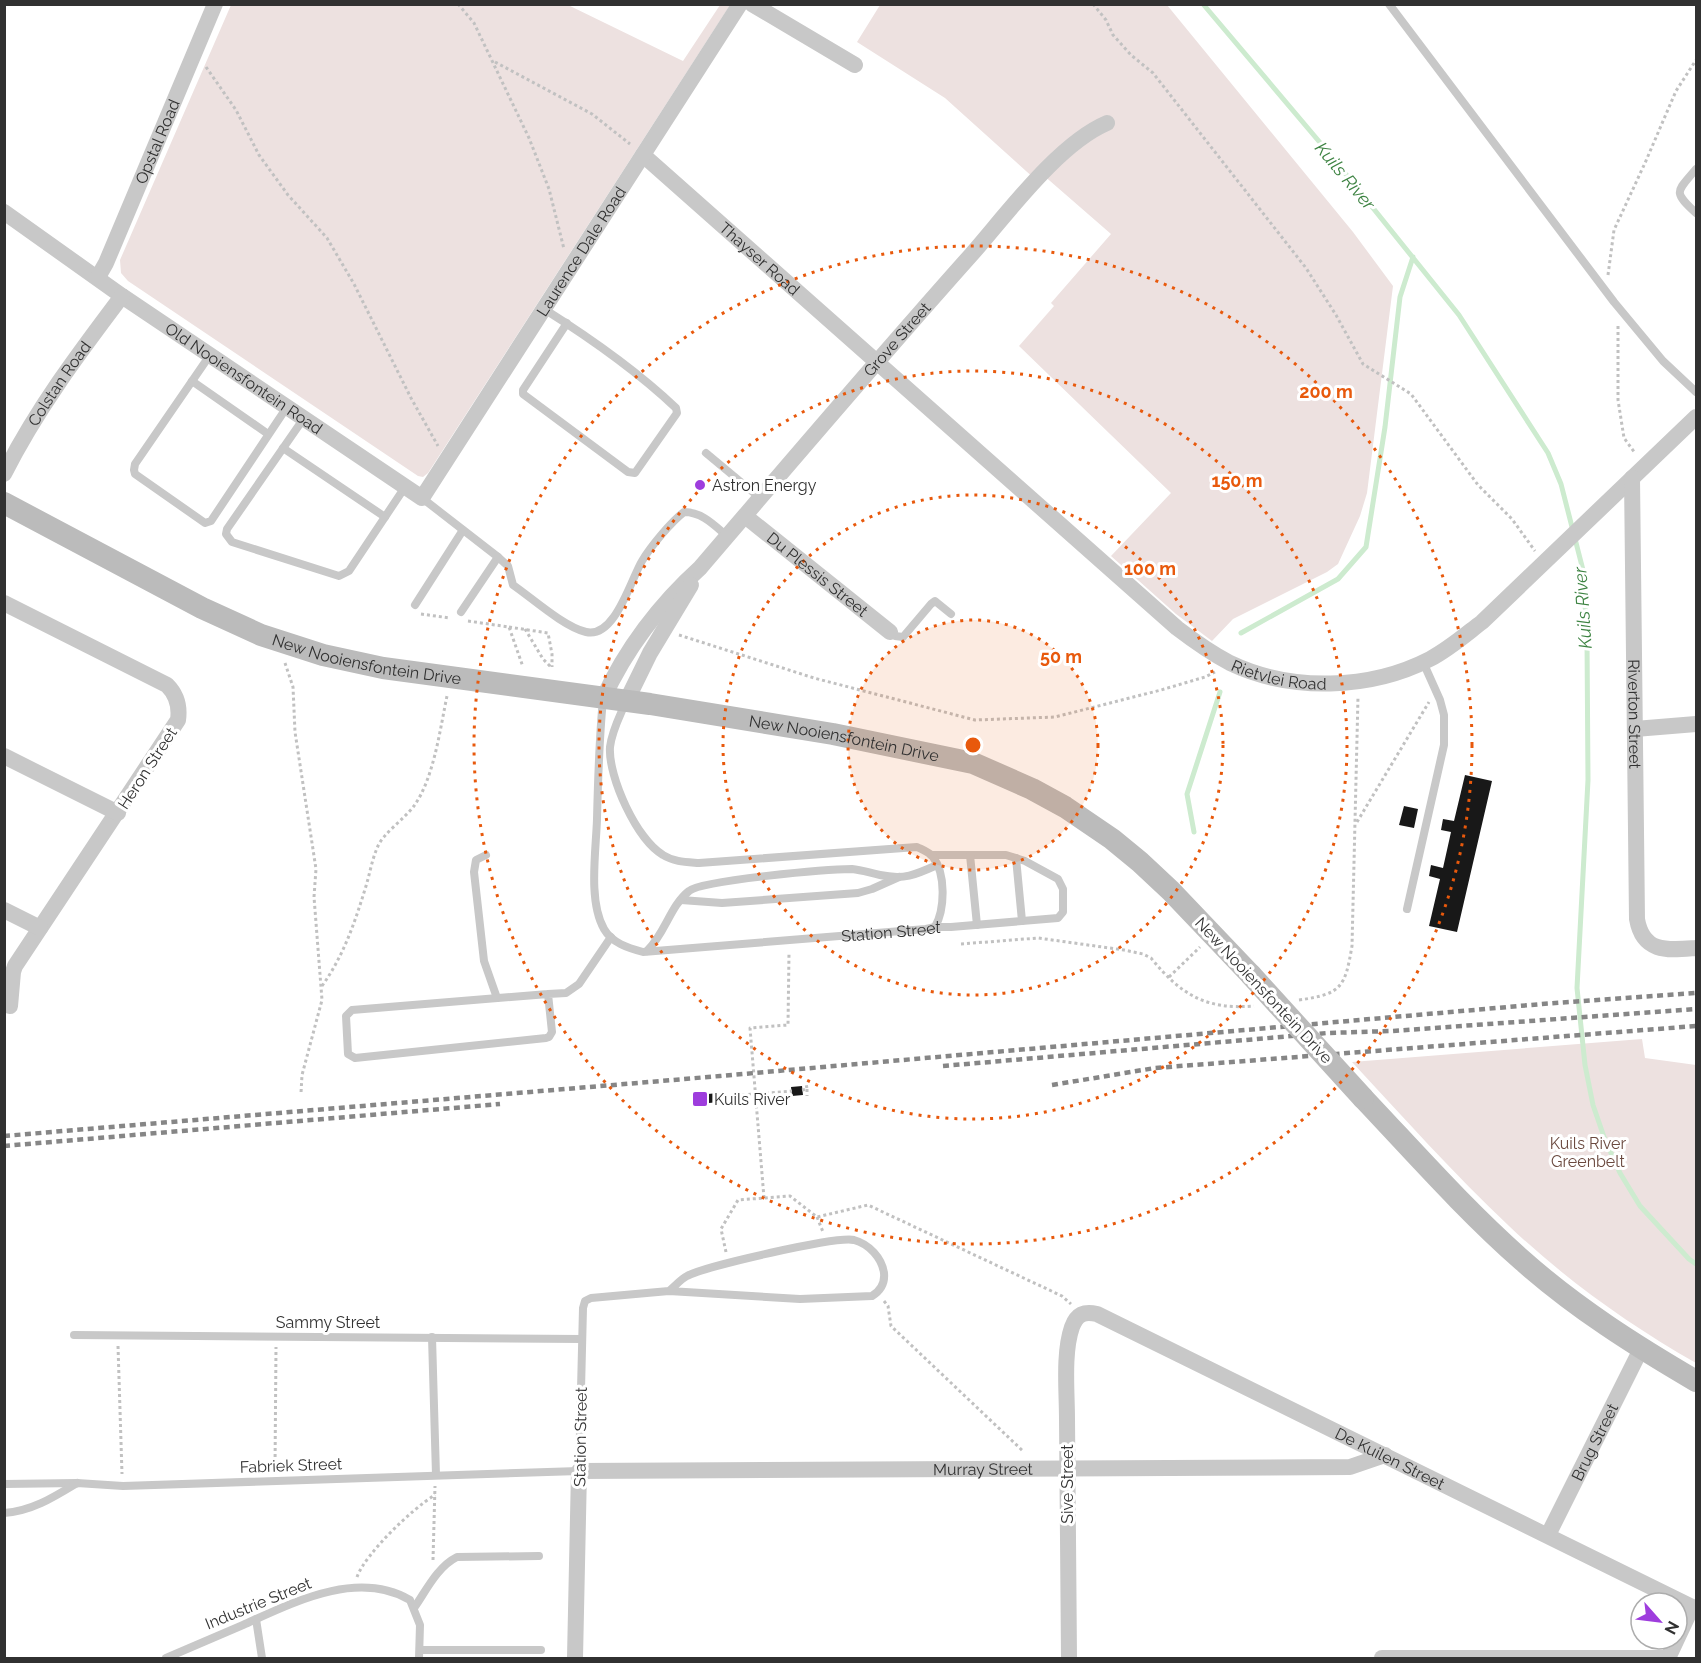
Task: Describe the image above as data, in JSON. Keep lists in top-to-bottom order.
{
  "streets": {
    "street": [
      "Opstal Road",
      "Laurence Dale Road",
      "Thayser Road",
      "Grove Street",
      "Old Nooiensfontein Road",
      "Colstan Road",
      "Du Plessis Street",
      "New Nooiensfontein Drive",
      "Rietvlei Road",
      "Riverton Street",
      "Heron Street",
      "Station Street",
      "Brug Street",
      "De Kuilen Street",
      "Murray Street",
      "Sive Street"
    ],
    "lane": ["Sammy Street", "Fabriek Street", "Industrie Street"]
  },
  "crossings": [
    ["Opstal Road", "Old Nooiensfontein Road"],
    ["Laurence Dale Road", "Thayser Road"],
    ["Laurence Dale Road", "Old Nooiensfontein Road"],
    ["Thayser Road", "Grove Street"],
    ["Thayser Road", "Rietvlei Road"],
    ["Grove Street", "Old Nooiensfontein Road"],
    ["Grove Street", "Du Plessis Street"],
    ["Grove Street", "New Nooiensfontein Drive"],
    ["Grove Street", "Rietvlei Road"],
    ["Old Nooiensfontein Road", "Colstan Road"],
    ["New Nooiensfontein Drive", "Brug Street"],
    ["Rietvlei Road", "Riverton Street"],
    ["Station Street", "Sammy Street"],
    ["Station Street", "Fabriek Street"],
    ["Station Street", "Murray Street"],
    ["Brug Street", "De Kuilen Street"],
    ["De Kuilen Street", "Murray Street"],
    ["De Kuilen Street", "Sive Street"],
    ["Fabriek Street", "Murray Street"],
    ["Murray Street", "Sive Street"]
  ],
  "water": ["Kuils River"],
  "parks": ["Kuils River Greenbelt"],
  "places": {
    "other": ["Astron Energy"],
    "transit": ["Kuils River"]
  },
  "north": "bottom right",
  "rings": [
    "200 m",
    "150 m",
    "100 m",
    "50 m"
  ]
}
